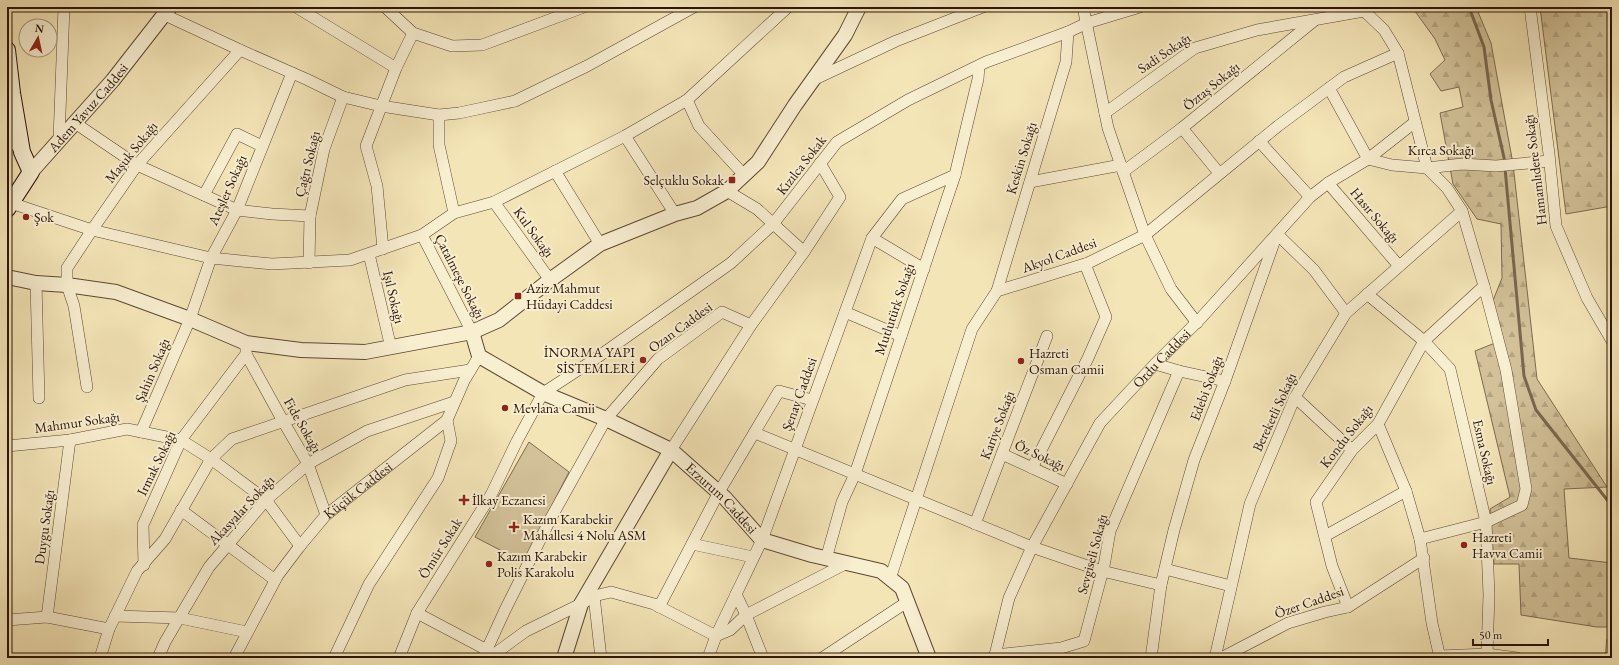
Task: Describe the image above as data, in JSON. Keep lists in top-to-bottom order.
{
  "streets": {
    "main road": ["Adem Yavuz Caddesi"],
    "street": [
      "Sadi Sokağı",
      "Öztaş Sokağı",
      "Kırca Sokağı",
      "Maşuk Sokağı",
      "Keskin Sokağı",
      "Çağrı Sokağı",
      "Kızılca Sokak",
      "Hamamlıdere Sokağı",
      "Ateşler Sokağı",
      "Hasır Sokağı",
      "Kul Sokağı",
      "Akyol Caddesi",
      "Çatalmeşe Sokağı",
      "Işıl Sokağı",
      "Mutlutürk Sokağı",
      "Ozan Caddesi",
      "Ordu Caddesi",
      "Şahin Sokağı",
      "Edebi Sokağı",
      "Şenay Caddesi",
      "Bereketli Sokağı",
      "Mahmur Sokağı",
      "Fide Sokağı",
      "Kariye Sokağı",
      "Kondu Sokağı",
      "Esma Sokağı",
      "Öz Sokağı",
      "Irmak Sokağı",
      "Küçük Caddesi",
      "Erzurum Caddesi",
      "Akasyalar Sokağı",
      "Duygu Sokağı",
      "Ömür Sokak",
      "Sevgiseli Sokağı",
      "Özer Caddesi"
    ]
  },
  "crossings": [
    ["Sadi Sokağı", "Öztaş Sokağı"],
    ["Kırca Sokağı", "Hamamlıdere Sokağı"],
    ["Kırca Sokağı", "Ordu Caddesi"],
    ["Keskin Sokağı", "Kızılca Sokak"],
    ["Keskin Sokağı", "Akyol Caddesi"],
    ["Kızılca Sokak", "Mutlutürk Sokağı"],
    ["Kızılca Sokak", "Erzurum Caddesi"],
    ["Kızılca Sokak", "Ömür Sokak"],
    ["Ateşler Sokağı", "Şahin Sokağı"],
    ["Hasır Sokağı", "Ordu Caddesi"],
    ["Hasır Sokağı", "Bereketli Sokağı"],
    ["Mutlutürk Sokağı", "Şenay Caddesi"],
    ["Mutlutürk Sokağı", "Erzurum Caddesi"],
    ["Ozan Caddesi", "Erzurum Caddesi"],
    ["Ordu Caddesi", "Edebi Sokağı"],
    ["Ordu Caddesi", "Öz Sokağı"],
    ["Ordu Caddesi", "Sevgiseli Sokağı"],
    ["Şahin Sokağı", "Mahmur Sokağı"],
    ["Şenay Caddesi", "Erzurum Caddesi"],
    ["Bereketli Sokağı", "Esma Sokağı"],
    ["Mahmur Sokağı", "Irmak Sokağı"],
    ["Mahmur Sokağı", "Küçük Caddesi"],
    ["Mahmur Sokağı", "Akasyalar Sokağı"],
    ["Mahmur Sokağı", "Duygu Sokağı"],
    ["Fide Sokağı", "Irmak Sokağı"],
    ["Fide Sokağı", "Küçük Caddesi"],
    ["Fide Sokağı", "Akasyalar Sokağı"],
    ["Kariye Sokağı", "Öz Sokağı"],
    ["Kondu Sokağı", "Esma Sokağı"],
    ["Kondu Sokağı", "Özer Caddesi"],
    ["Erzurum Caddesi", "Ömür Sokak"]
  ],
  "places": {
    "transit": ["Selçuklu Sokak", "Aziz Mahmut Hüdayi Caddesi"],
    "other": [
      "Şok",
      "İNORMA YAPI SİSTEMLERİ",
      "Hazreti Osman Camii",
      "Mevlana Camii",
      "Hazreti Havva Camii",
      "Kazım Karabekir Polis Karakolu"
    ],
    "health": ["İlkay Eczanesi", "Kazım Karabekir Mahallesi 4 Nolu ASM"]
  },
  "scale_bar": "50 m",
  "north": "top"
}
